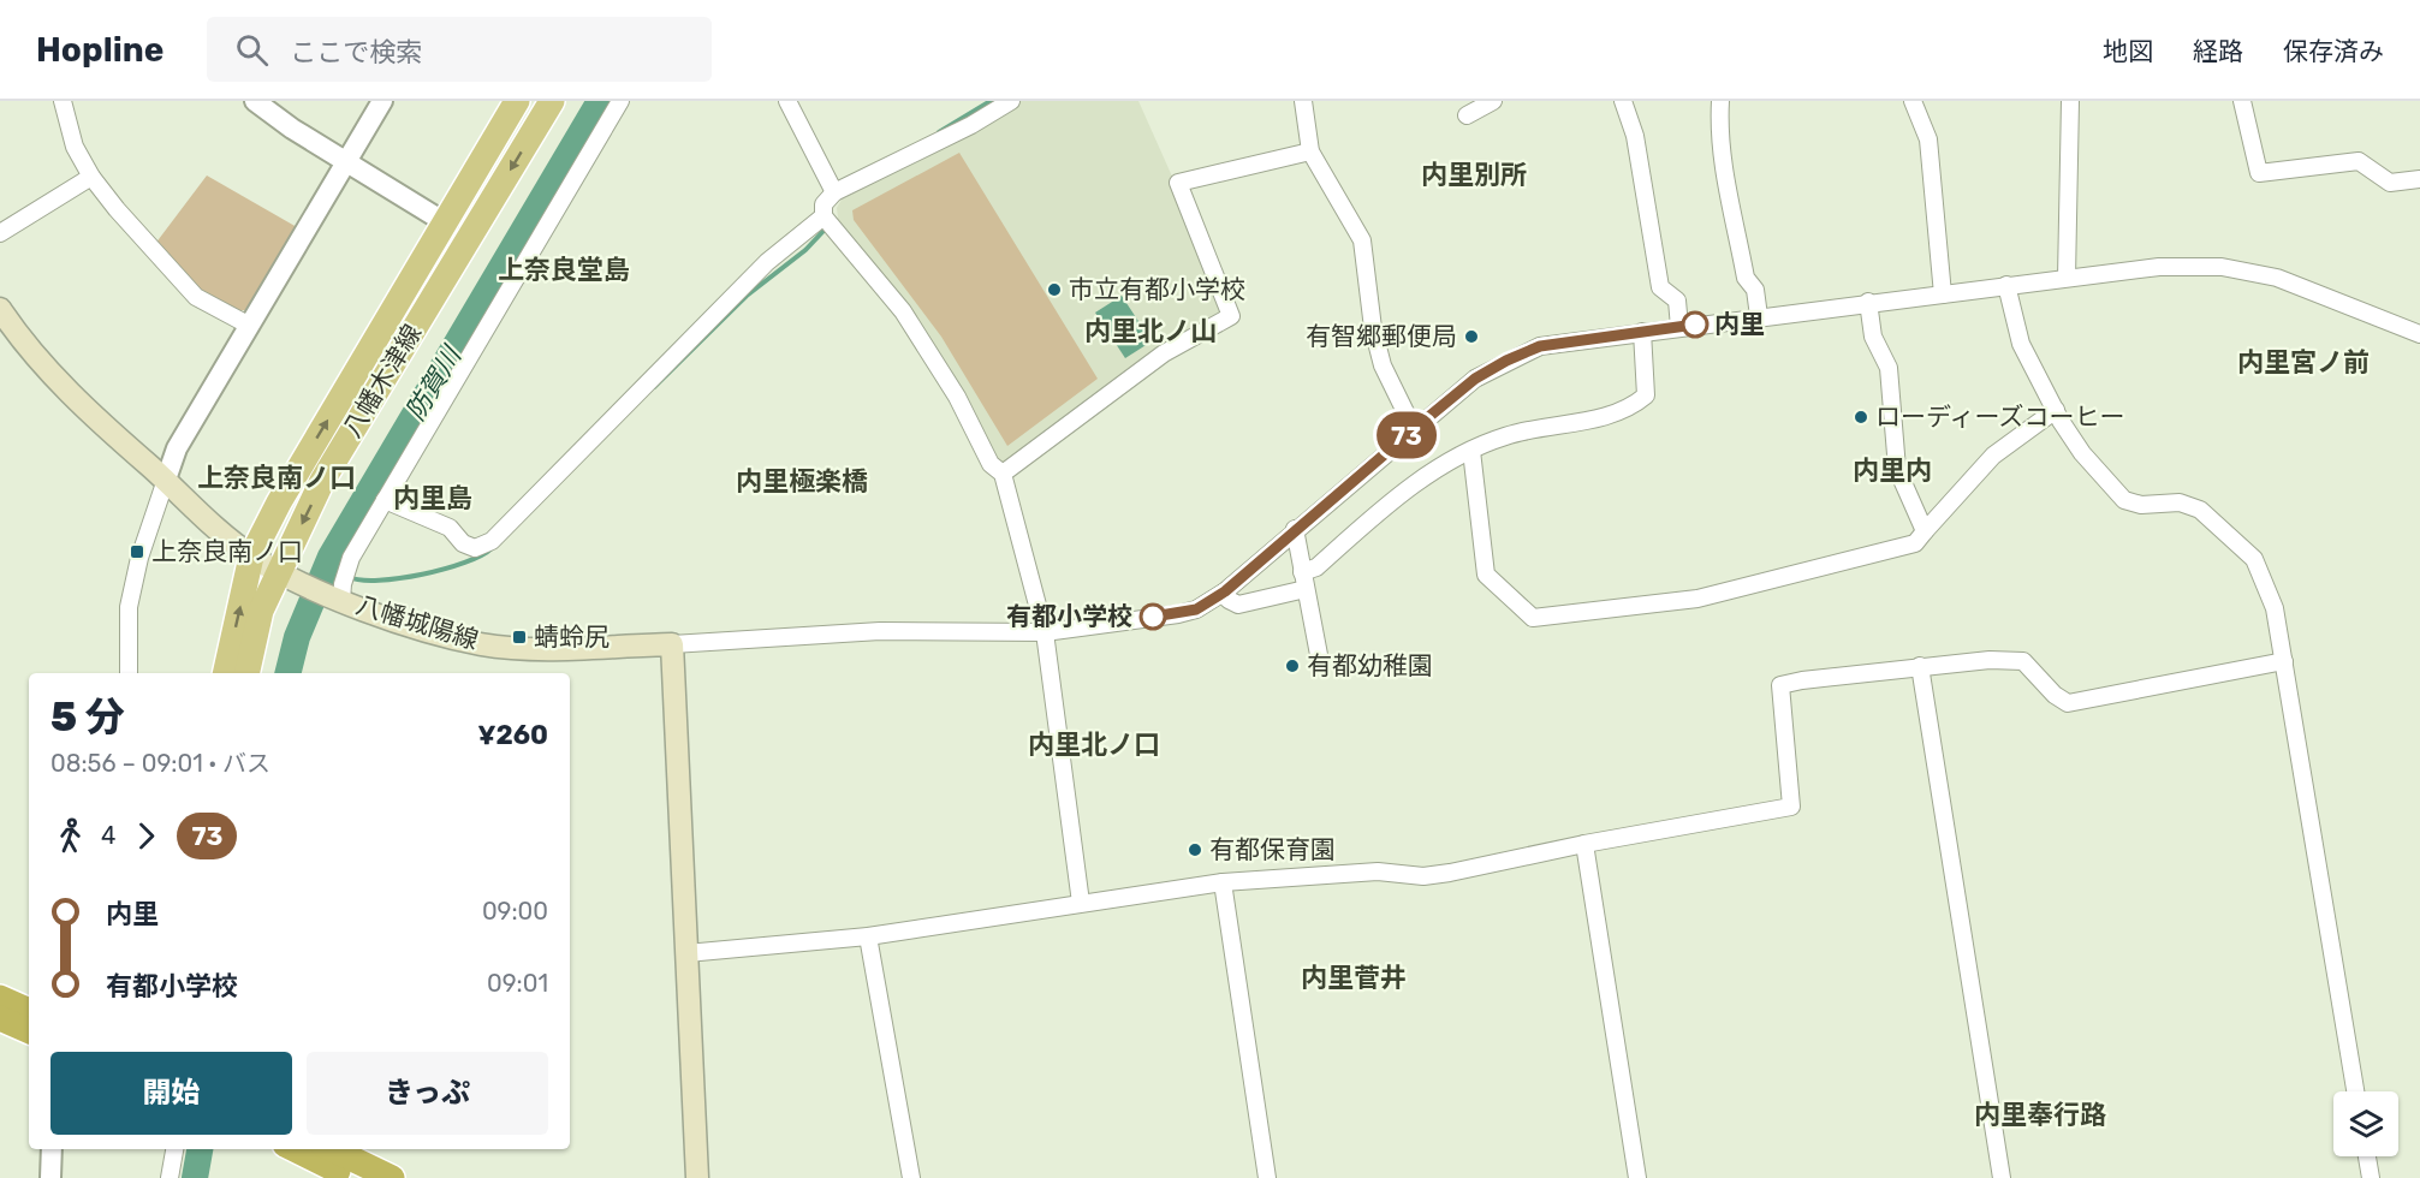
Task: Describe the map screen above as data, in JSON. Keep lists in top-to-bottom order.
{
  "streets": {
    "main road": ["八幡木津線", "八幡城陽線"]
  },
  "crossings": [
    ["八幡木津線", "八幡城陽線"]
  ],
  "districts": [
    "内里別所",
    "上奈良堂島",
    "内里北ノ山",
    "内里宮ノ前",
    "内里内",
    "上奈良南ノ口",
    "内里極楽橋",
    "内里島",
    "内里北ノ口",
    "内里菅井",
    "内里奉行路"
  ],
  "water": ["防賀川"],
  "places": {
    "other": [
      "市立有都小学校",
      "内里",
      "有智郷郵便局",
      "ローディーズコーヒー",
      "有都小学校",
      "有都幼稚園",
      "有都保育園"
    ],
    "transit": ["上奈良南ノ口", "蜻蛉尻"]
  },
  "lines": ["bus line 73"],
  "page": {
    "header": "Hopline",
    "search": "ここで検索",
    "nav": ["地図", "経路", "保存済み"],
    "on_map": "73",
    "heading": ["5 分", "08:56 – 09:01 · バス", "¥260"],
    "legs": ["4", "73"],
    "list": [
      {
        "name": "内里",
        "value": "09:00"
      },
      {
        "name": "有都小学校",
        "value": "09:01"
      }
    ],
    "buttons": ["開始", "きっぷ"]
  }
}
